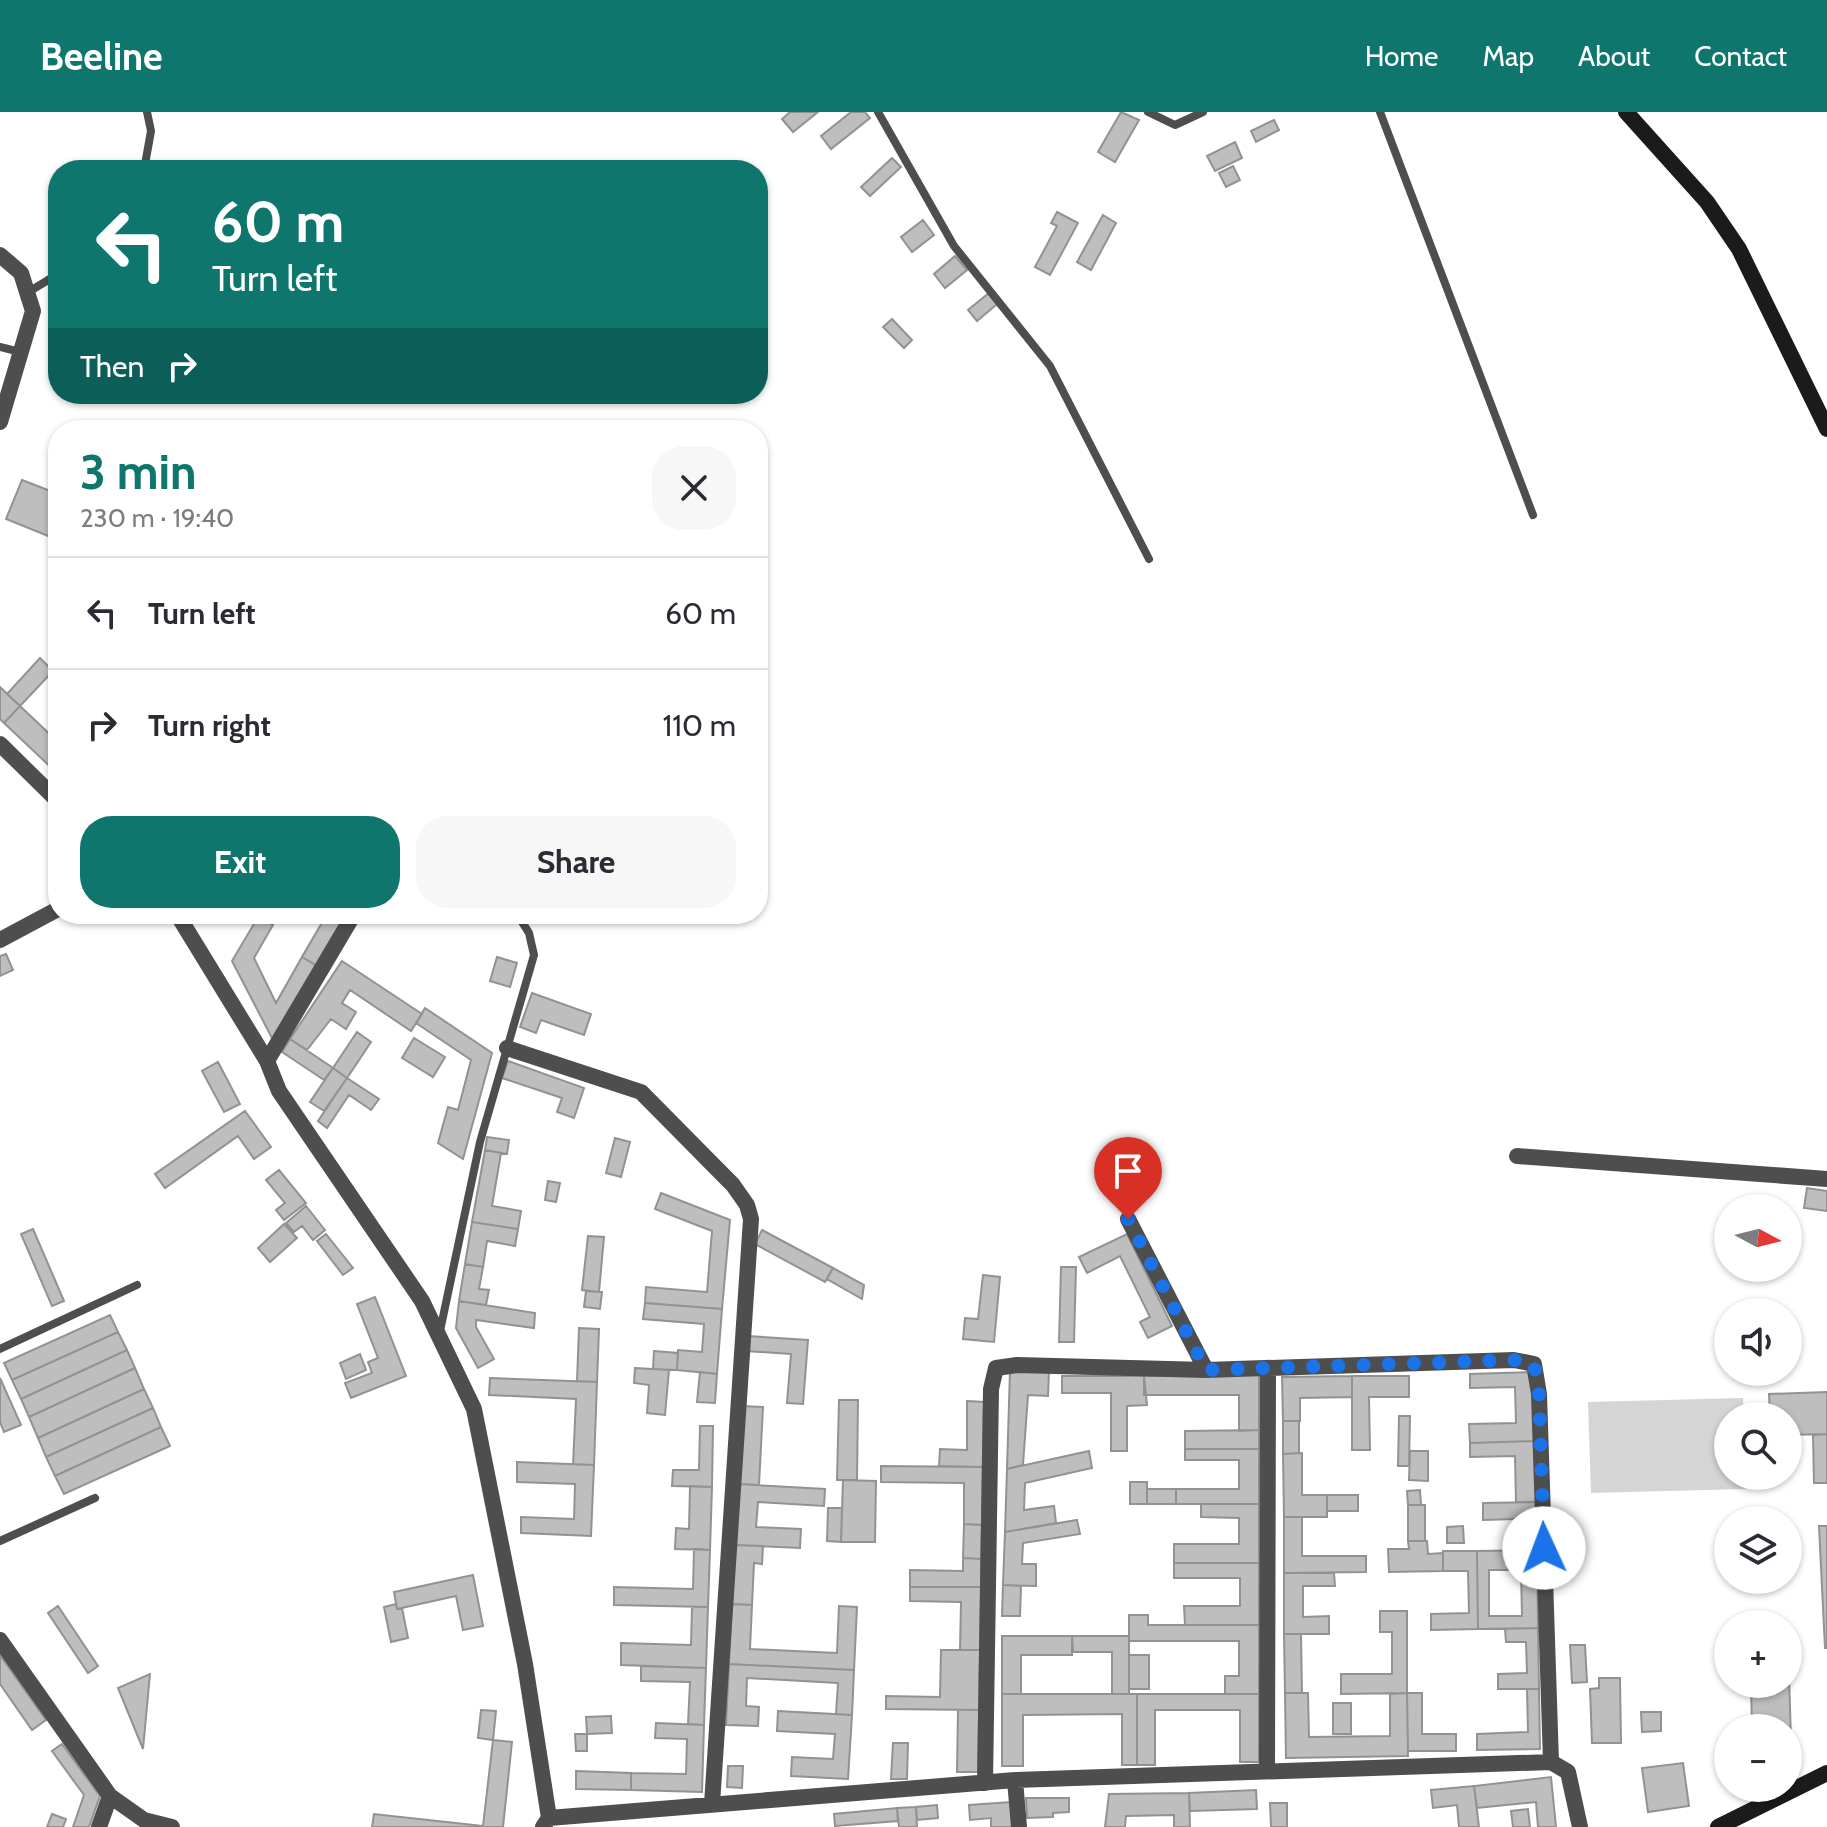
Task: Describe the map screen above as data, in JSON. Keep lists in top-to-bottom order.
{
  "north": "right",
  "page": {
    "header": "Beeline",
    "nav": [
      "Home",
      "Map",
      "About",
      "Contact"
    ],
    "turn": ["60 m", "Turn left"],
    "then": "Then",
    "heading": ["3 min", "230 m · 19:40"],
    "list": [
      {
        "name": "Turn left",
        "value": "60 m"
      },
      {
        "name": "Turn right",
        "value": "110 m"
      }
    ],
    "buttons": ["Exit", "Share"],
    "map_buttons": ["+", "−"]
  }
}
